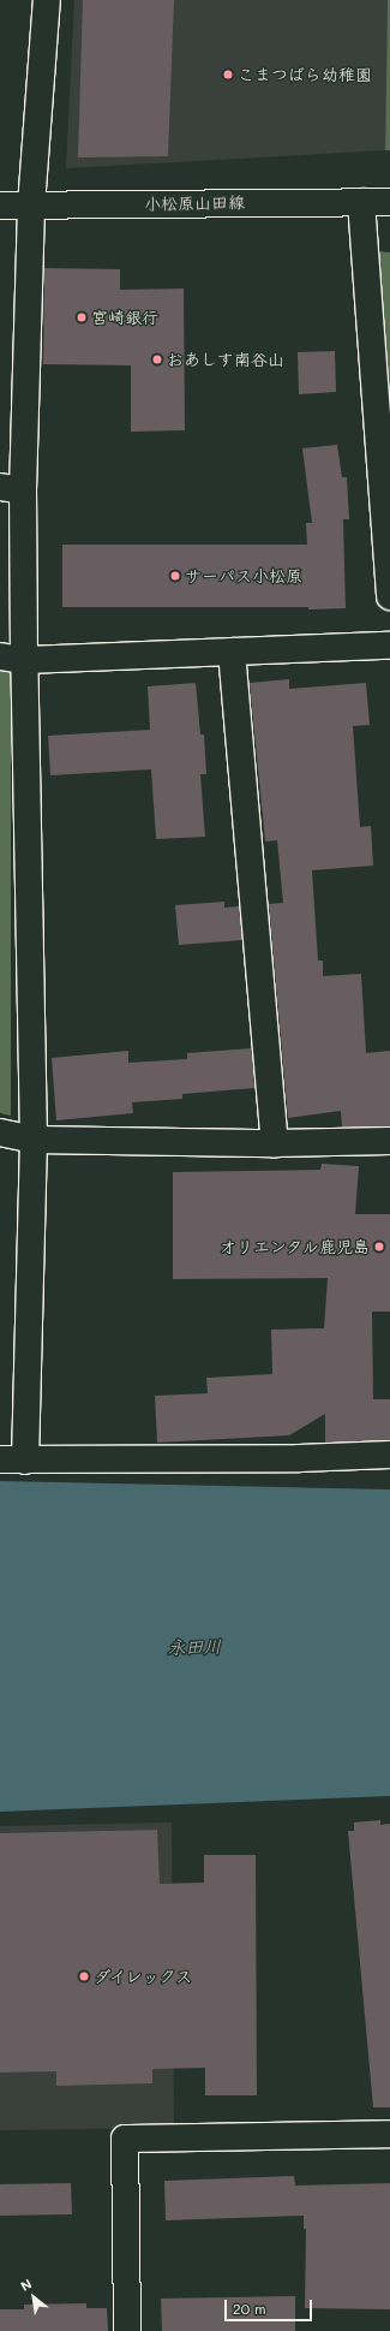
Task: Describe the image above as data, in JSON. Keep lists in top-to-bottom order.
{
  "streets": {
    "street": ["小松原山田線"]
  },
  "water": ["永田川"],
  "places": [
    "こまつばら幼稚園",
    "宮崎銀行",
    "おあしす南谷山",
    "サーパス小松原",
    "オリエンタル鹿児島",
    "ダイレックス"
  ],
  "scale_bar": "20 m",
  "north": "top left"
}
